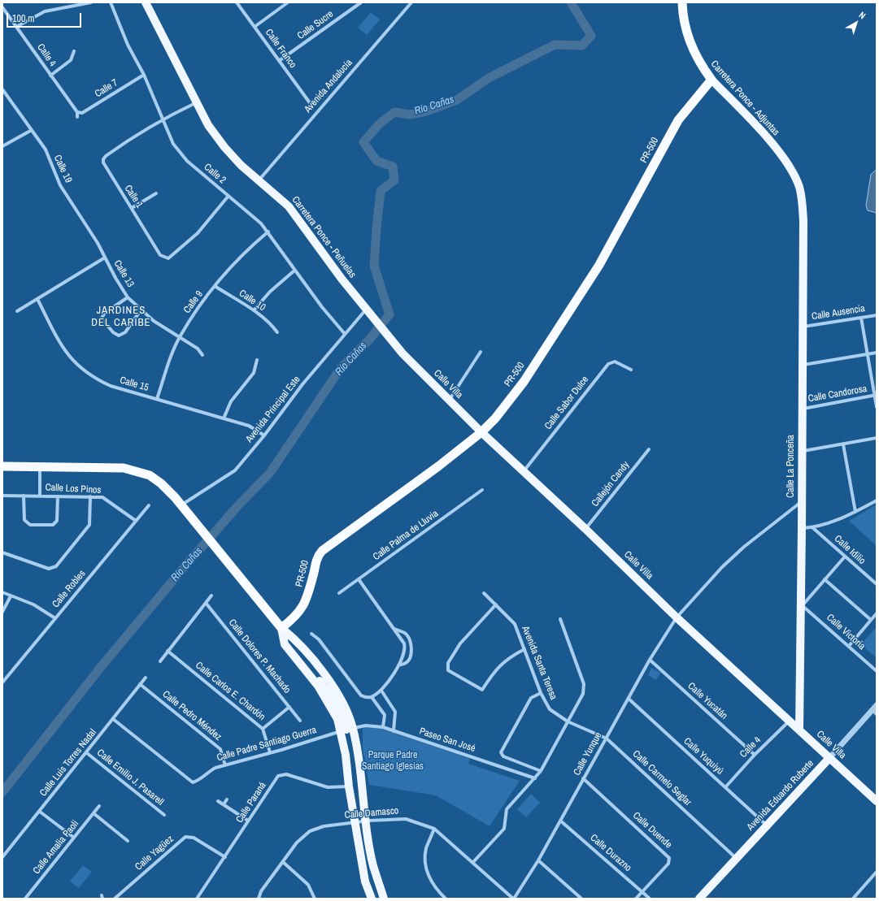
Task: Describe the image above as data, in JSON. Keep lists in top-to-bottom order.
{
  "streets": {
    "highway": ["Carretera Ponce - Adjuntas", "PR-500"],
    "main road": [
      "Carretera Ponce - Peñuelas",
      "Calle Villa",
      "Calle La Ponceña",
      "Avenida Eduardo Ruberte"
    ],
    "street": [
      "Calle Sucre",
      "Calle Franco",
      "Calle 4",
      "Avenida Andalucía",
      "Calle 7",
      "Calle 19",
      "Calle 2",
      "Calle 1",
      "Calle 13",
      "Calle 10",
      "Calle 9",
      "Calle Ausencia",
      "Calle 15",
      "Calle Candorosa",
      "Calle Sabor Dulce",
      "Avenida Principal Este",
      "Callejón Candy",
      "Calle Los Pinos",
      "Calle Palma de Lluvia",
      "Calle Idilio",
      "Calle Robles",
      "Calle Victoria",
      "Calle Dolores P. Machado",
      "Avenida Santa Teresa",
      "Calle Carlos E. Chardón",
      "Calle Yucatán",
      "Calle Pedro Méndez",
      "Paseo San José",
      "Calle Padre Santiago Guerra",
      "Calle Yunque",
      "Calle Yuquiyú",
      "Calle Luis Torres Nadal",
      "Calle Emilio J. Pasarell",
      "Calle Carmelo Seglar",
      "Calle Paraná",
      "Calle Damasco",
      "Calle Duende",
      "Calle Amalia Paoli",
      "Calle Yagüez",
      "Calle Durazno"
    ]
  },
  "crossings": [
    ["Calle Sucre", "Calle Franco"],
    ["Calle 4", "Calle 7"],
    ["Calle 4", "Calle Villa"],
    ["Calle 4", "Calle Yucatán"],
    ["Calle 4", "Calle Yuquiyú"],
    ["Avenida Andalucía", "Carretera Ponce - Peñuelas"],
    ["Calle 7", "Calle 2"],
    ["Carretera Ponce - Adjuntas", "PR-500"],
    ["Carretera Ponce - Adjuntas", "Calle La Ponceña"],
    ["PR-500", "Calle Villa"],
    ["Calle 19", "Calle 13"],
    ["Calle 2", "Calle 1"],
    ["Calle 2", "Calle 9"],
    ["Calle 2", "Avenida Principal Este"],
    ["Calle 1", "Carretera Ponce - Peñuelas"],
    ["Carretera Ponce - Peñuelas", "Calle Villa"],
    ["Carretera Ponce - Peñuelas", "Avenida Principal Este"],
    ["Calle 13", "Calle 9"],
    ["Calle 13", "Calle 15"],
    ["Calle 10", "Calle 9"],
    ["Calle 9", "Calle 15"],
    ["Calle Ausencia", "Calle La Ponceña"],
    ["Calle 15", "Avenida Principal Este"],
    ["Calle Villa", "Calle Sabor Dulce"],
    ["Calle Villa", "Calle La Ponceña"],
    ["Calle Villa", "Callejón Candy"],
    ["Calle Villa", "Calle Yunque"],
    ["Calle Villa", "Avenida Eduardo Ruberte"],
    ["Calle Candorosa", "Calle La Ponceña"],
    ["Calle La Ponceña", "Calle Victoria"],
    ["Calle La Ponceña", "Calle Yunque"],
    ["Calle Los Pinos", "Calle Robles"],
    ["Avenida Santa Teresa", "Calle Carmelo Seglar"],
    ["Calle Carlos E. Chardón", "Calle Padre Santiago Guerra"],
    ["Calle Yucatán", "Calle Yunque"],
    ["Calle Pedro Méndez", "Calle Padre Santiago Guerra"],
    ["Calle Pedro Méndez", "Calle Luis Torres Nadal"],
    ["Paseo San José", "Calle Padre Santiago Guerra"],
    ["Calle Padre Santiago Guerra", "Calle Luis Torres Nadal"],
    ["Calle Yunque", "Calle Yuquiyú"],
    ["Calle Yunque", "Calle Carmelo Seglar"],
    ["Calle Yunque", "Calle Damasco"],
    ["Calle Yunque", "Calle Duende"],
    ["Calle Yunque", "Calle Durazno"],
    ["Calle Yuquiyú", "Avenida Eduardo Ruberte"],
    ["Calle Luis Torres Nadal", "Calle Emilio J. Pasarell"],
    ["Calle Carmelo Seglar", "Avenida Eduardo Ruberte"],
    ["Calle Paraná", "Calle Yagüez"],
    ["Calle Duende", "Calle Durazno"]
  ],
  "districts": ["JARDINES DEL CARIBE"],
  "water": ["Río Cañas"],
  "parks": ["Parque Padre Santiago Iglesias"],
  "scale_bar": "100 m",
  "north": "top right"
}
